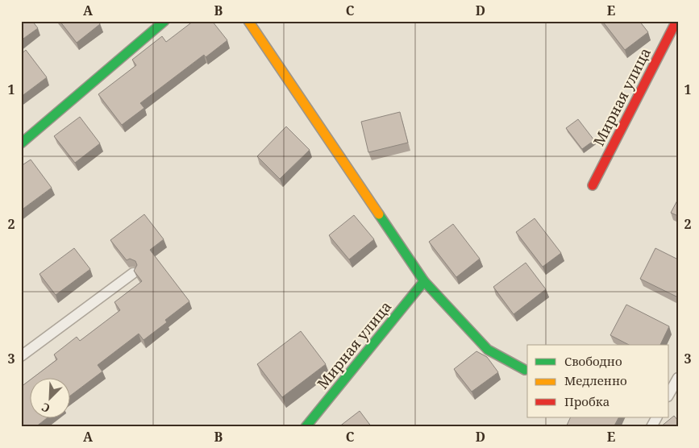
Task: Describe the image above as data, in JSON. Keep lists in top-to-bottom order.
{
  "streets": {
    "street": ["Мирная улица"]
  },
  "legend": ["Свободно", "Медленно", "Пробка"],
  "north": "bottom left",
  "grid": {
    "columns": [
      "A",
      "B",
      "C",
      "D",
      "E"
    ],
    "rows": ["1", "2", "3"]
  }
}
